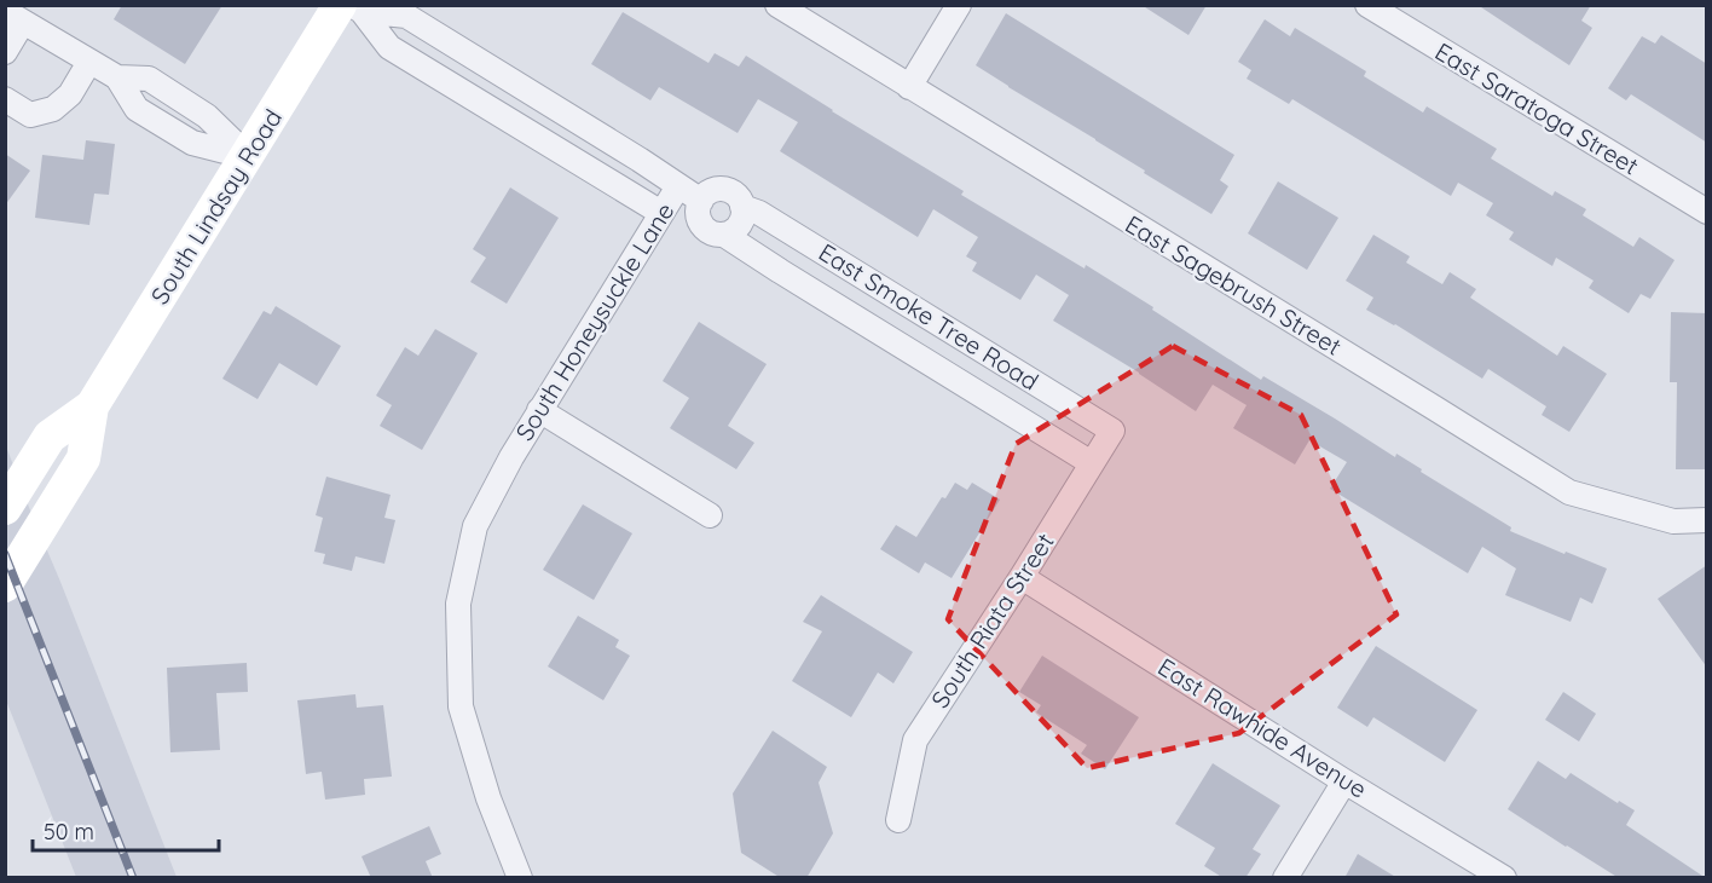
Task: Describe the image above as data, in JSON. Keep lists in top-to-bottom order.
{
  "streets": {
    "main road": ["South Lindsay Road"],
    "street": [
      "East Saratoga Street",
      "East Sagebrush Street",
      "East Smoke Tree Road",
      "South Honeysuckle Lane",
      "South Riata Street",
      "East Rawhide Avenue"
    ]
  },
  "crossings": [
    ["East Smoke Tree Road", "South Riata Street"],
    ["South Riata Street", "East Rawhide Avenue"]
  ],
  "scale_bar": "50 m"
}
